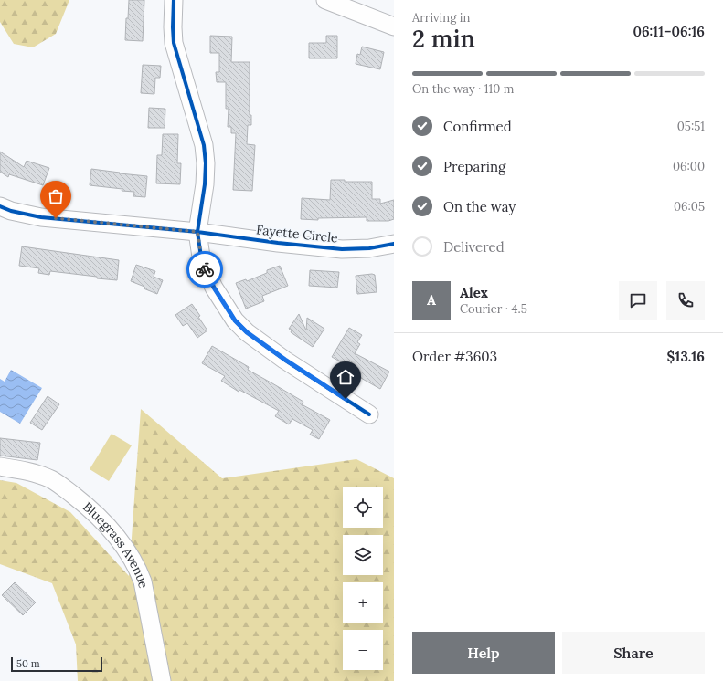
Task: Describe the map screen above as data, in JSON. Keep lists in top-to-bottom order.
{
  "streets": {
    "street": ["Fayette Circle", "Bluegrass Avenue"]
  },
  "scale_bar": "50 m",
  "page": {
    "heading": ["2 min", "Arriving in", "06:11–06:16"],
    "panel": [
      "Alex",
      "Courier · 4.5",
      "Order #3603",
      "$13.16"
    ],
    "bar": "On the way · 110 m",
    "list": [
      ["Confirmed", "05:51"],
      ["Preparing", "06:00"],
      ["On the way", "06:05"],
      "Delivered"
    ],
    "round": "A",
    "map_buttons": ["+", "−"],
    "buttons": ["Help", "Share"],
    "scale": "50 m"
  }
}
